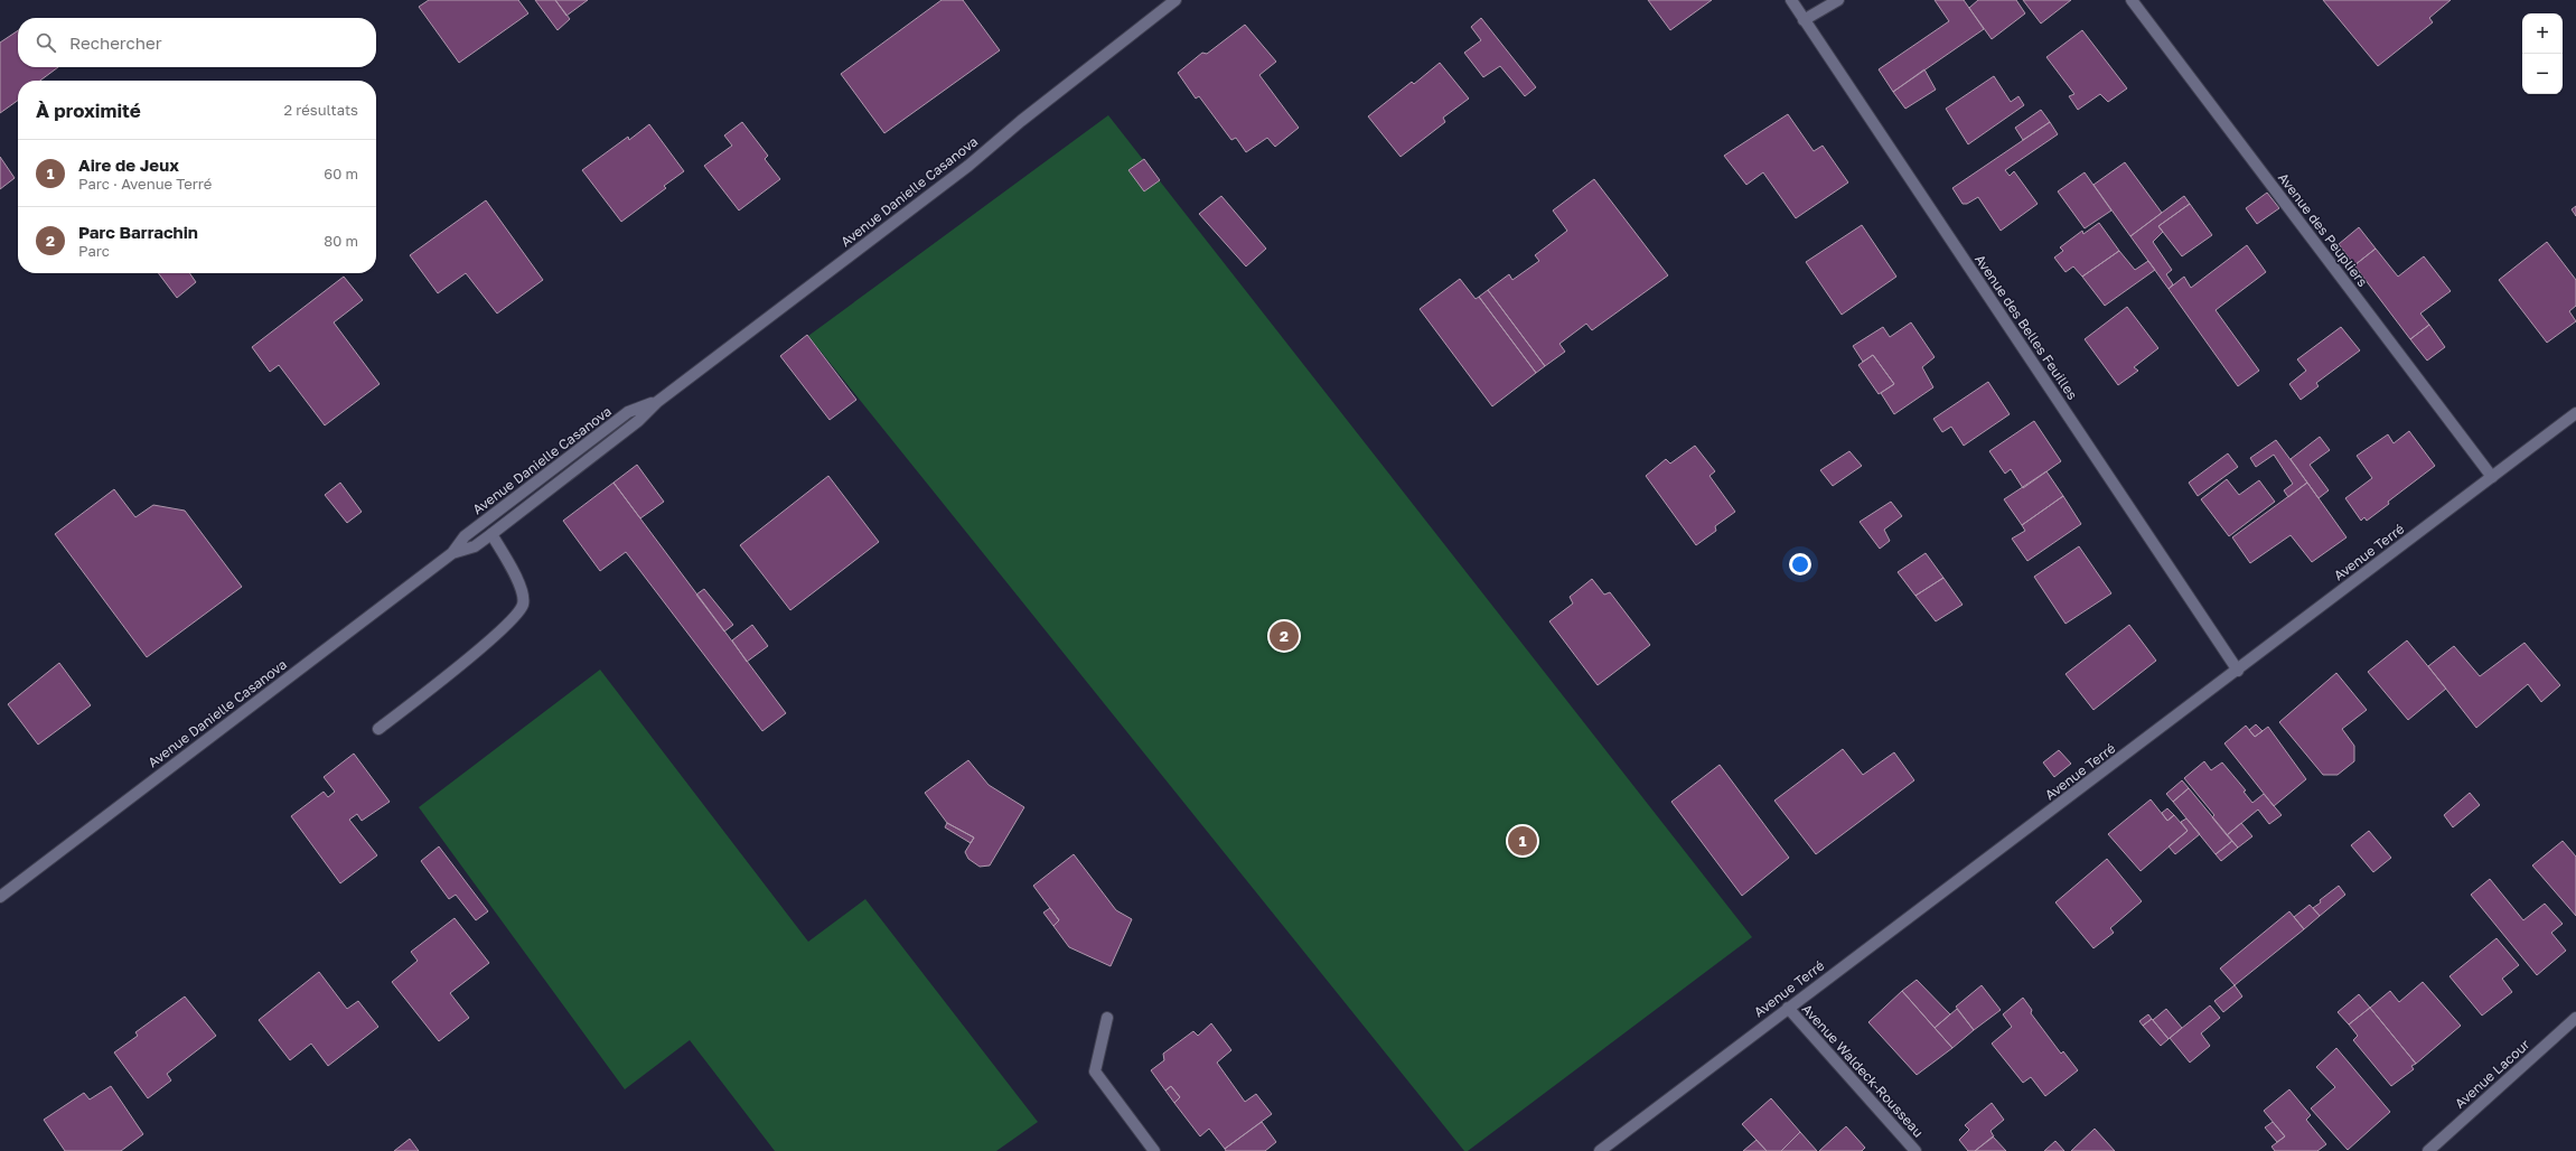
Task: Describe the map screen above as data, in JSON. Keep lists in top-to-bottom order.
{
  "streets": {
    "street": [
      "Avenue Danielle Casanova",
      "Avenue des Peupliers",
      "Avenue des Belles Feuilles",
      "Avenue Terré",
      "Avenue Waldeck-Rousseau",
      "Avenue Lacour"
    ]
  },
  "crossings": [
    ["Avenue des Peupliers", "Avenue Terré"],
    ["Avenue des Belles Feuilles", "Avenue Terré"],
    ["Avenue Terré", "Avenue Waldeck-Rousseau"]
  ],
  "page": {
    "map_buttons": ["+", "−"],
    "search": "Rechercher",
    "heading": ["À proximité", "2 résultats"],
    "list": [
      {
        "mark": "1",
        "name": "Aire de Jeux",
        "note": "Parc · Avenue Terré",
        "value": "60 m"
      },
      {
        "mark": "2",
        "name": "Parc Barrachin",
        "note": "Parc",
        "value": "80 m"
      }
    ],
    "pins": ["2", "1"]
  }
}
